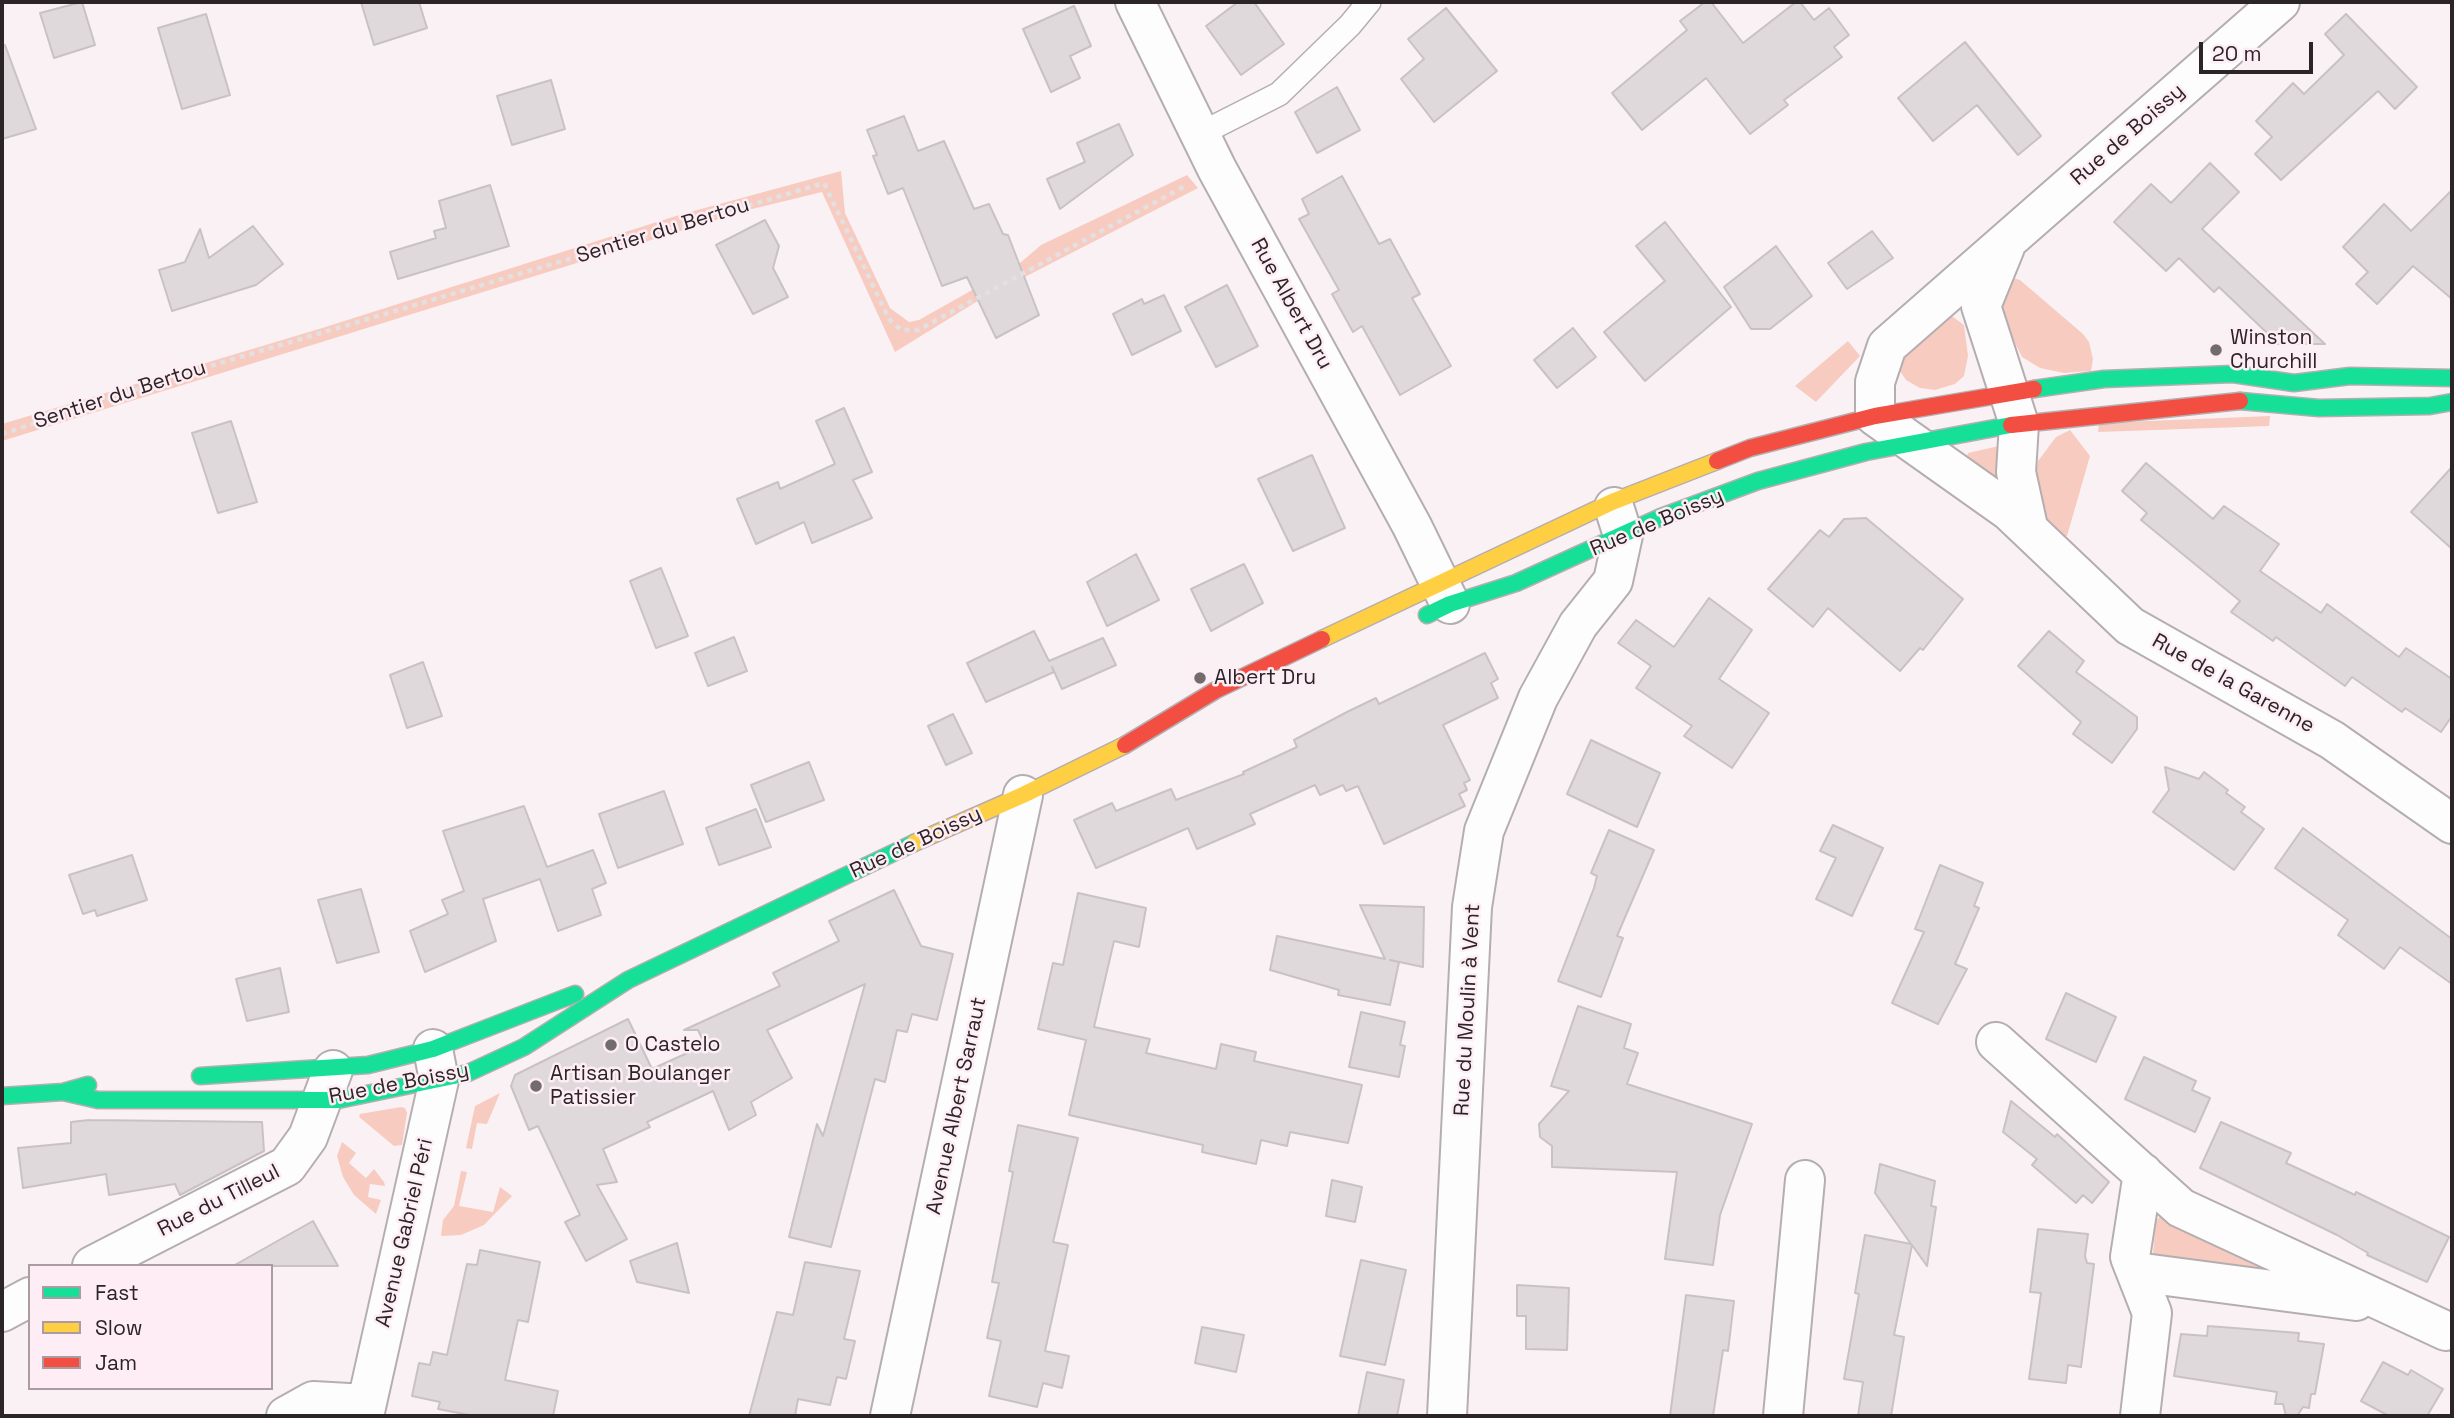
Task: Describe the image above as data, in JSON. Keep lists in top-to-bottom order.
{
  "streets": {
    "street": [
      "Rue de Boissy",
      "Rue Albert Dru",
      "Rue de la Garenne",
      "Rue du Moulin à Vent",
      "Avenue Albert Sarraut",
      "Rue du Tilleul",
      "Avenue Gabriel Péri"
    ],
    "path": ["Sentier du Bertou"]
  },
  "crossings": [
    ["Rue de Boissy", "Rue Albert Dru"],
    ["Rue de Boissy", "Rue de la Garenne"],
    ["Rue de Boissy", "Rue du Moulin à Vent"],
    ["Rue de Boissy", "Avenue Albert Sarraut"],
    ["Rue de Boissy", "Rue du Tilleul"],
    ["Rue de Boissy", "Avenue Gabriel Péri"],
    ["Sentier du Bertou", "Rue Albert Dru"]
  ],
  "places": [
    "Winston Churchill",
    "Albert Dru",
    "O Castelo",
    "Artisan Boulanger Patissier"
  ],
  "legend": ["Fast", "Slow", "Jam"],
  "scale_bar": "20 m"
}
